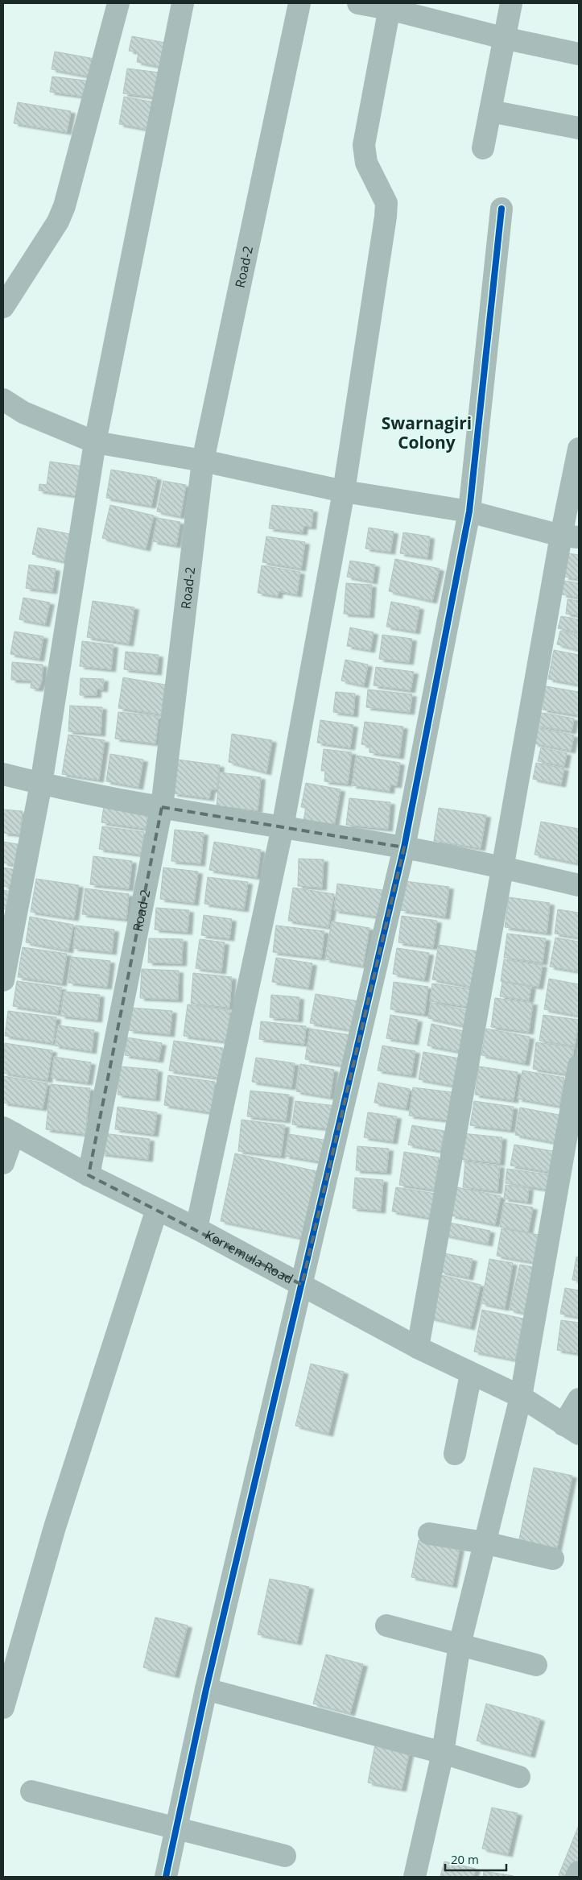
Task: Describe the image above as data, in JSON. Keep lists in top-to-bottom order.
{
  "streets": {
    "street": ["Road-2", "Korremula Road"]
  },
  "crossings": [
    ["Road-2", "Korremula Road"]
  ],
  "districts": ["Swarnagiri Colony"],
  "scale_bar": "20 m"
}
